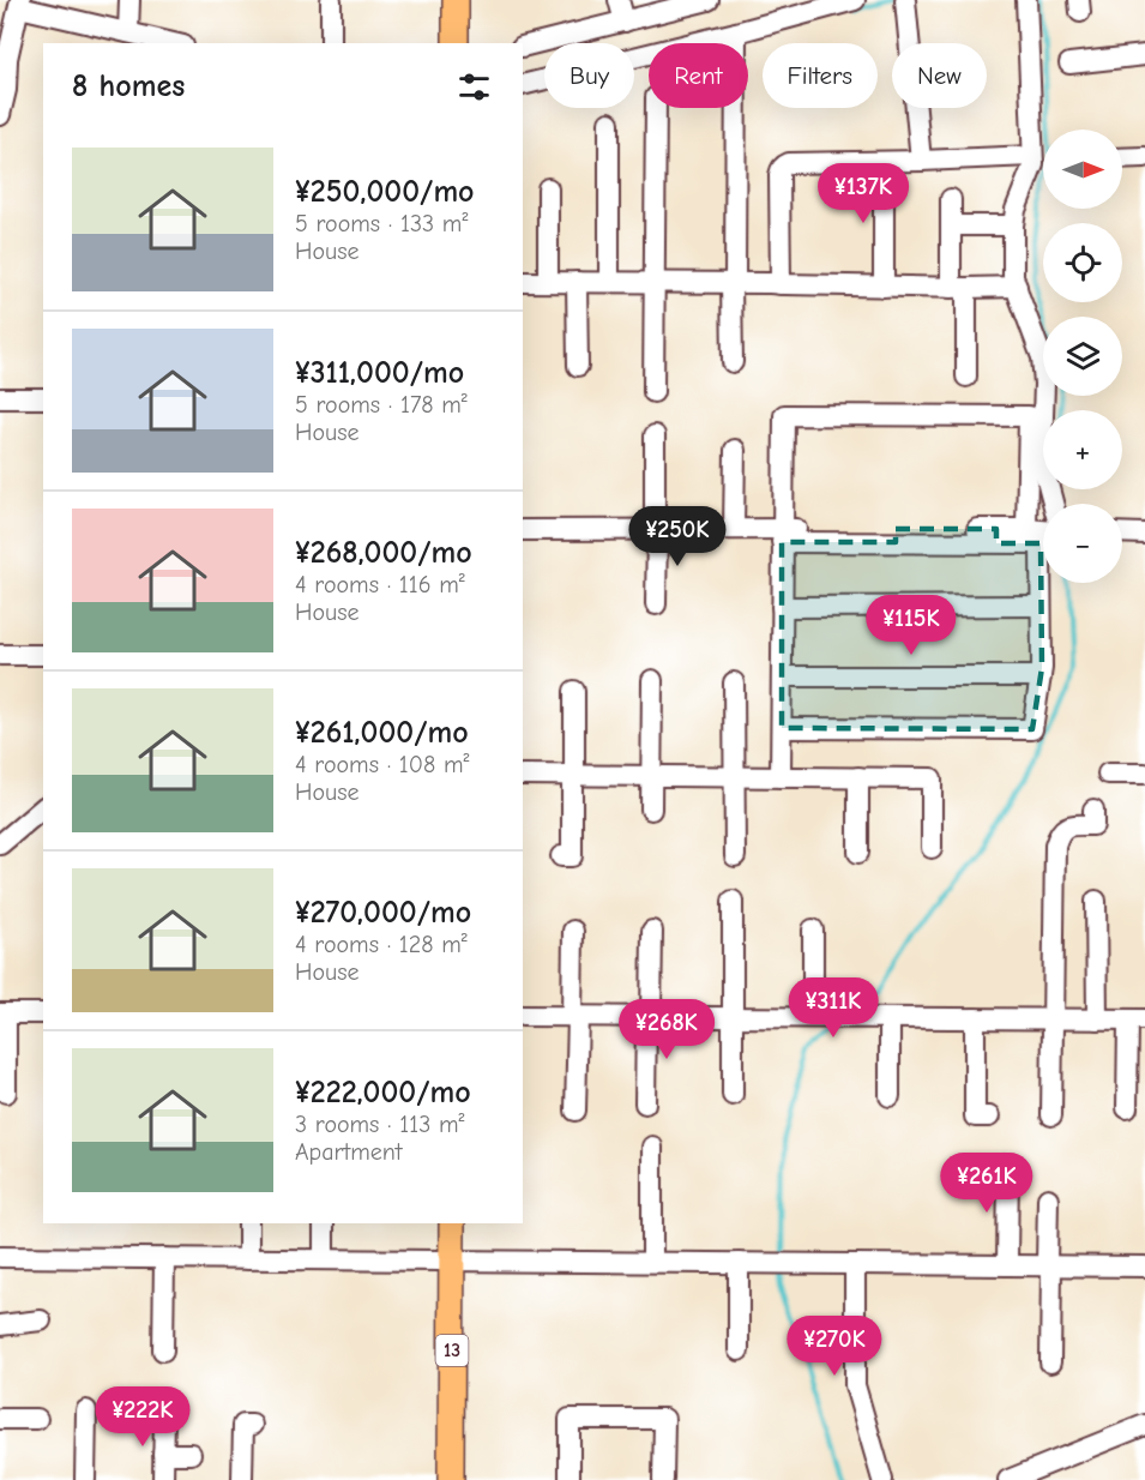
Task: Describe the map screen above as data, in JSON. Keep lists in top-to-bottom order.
{
  "streets": {
    "main road": ["13"]
  },
  "north": "right",
  "page": {
    "chip": [
      "Buy",
      "Rent",
      "Filters",
      "New"
    ],
    "heading": "8 homes",
    "map_buttons": ["+", "−"],
    "list": [
      {
        "name": "¥250,000/mo",
        "note": "5 rooms · 133 m² · House"
      },
      {
        "name": "¥311,000/mo",
        "note": "5 rooms · 178 m² · House"
      },
      {
        "name": "¥268,000/mo",
        "note": "4 rooms · 116 m² · House"
      },
      {
        "name": "¥261,000/mo",
        "note": "4 rooms · 108 m² · House"
      },
      {
        "name": "¥270,000/mo",
        "note": "4 rooms · 128 m² · House"
      },
      {
        "name": "¥222,000/mo",
        "note": "3 rooms · 113 m² · Apartment"
      }
    ],
    "price": [
      "¥137K",
      "¥250K",
      "¥115K",
      "¥311K",
      "¥268K",
      "¥261K",
      "¥270K",
      "¥222K"
    ]
  }
}
